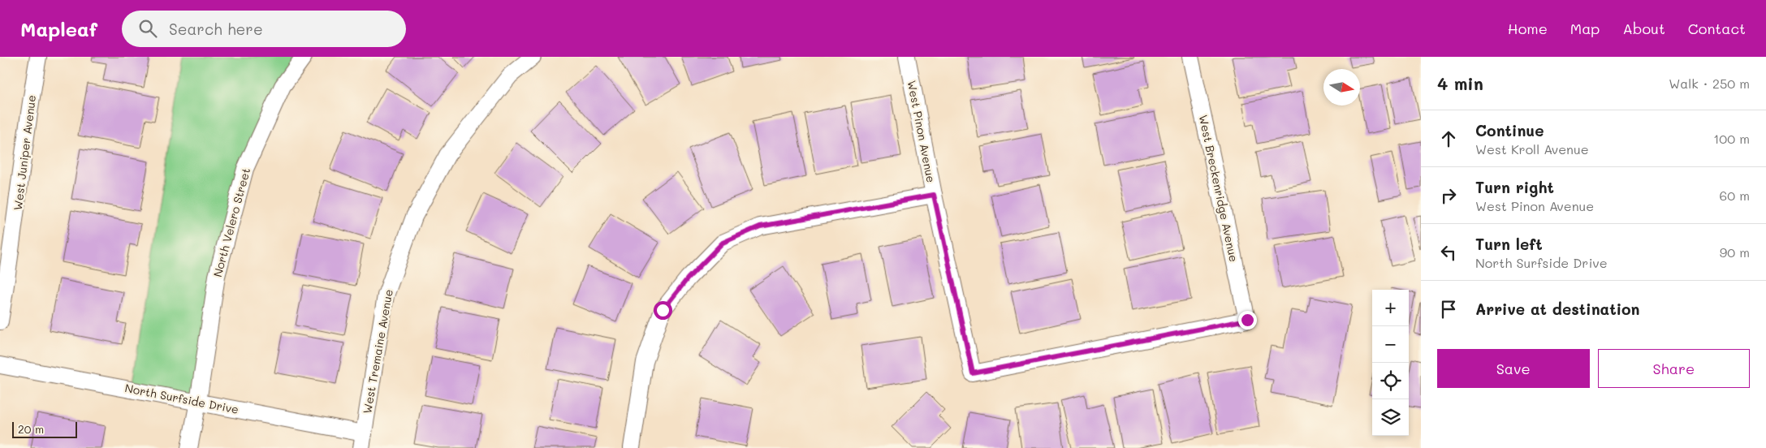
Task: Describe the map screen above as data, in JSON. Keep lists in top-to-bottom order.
{
  "streets": {
    "street": [
      "West Pinon Avenue",
      "West Juniper Avenue",
      "West Breckenridge Avenue",
      "North Velero Street",
      "West Tremaine Avenue",
      "North Surfside Drive"
    ]
  },
  "crossings": [
    ["West Pinon Avenue", "West Breckenridge Avenue"],
    ["North Velero Street", "North Surfside Drive"],
    ["West Tremaine Avenue", "North Surfside Drive"]
  ],
  "scale_bar": "20 m",
  "north": "right",
  "page": {
    "header": "Mapleaf",
    "search": "Search here",
    "nav": [
      "Home",
      "Map",
      "About",
      "Contact"
    ],
    "heading": ["4 min", "Walk · 250 m"],
    "list": [
      ["Continue", "West Kroll Avenue", "100 m"],
      ["Turn right", "West Pinon Avenue", "60 m"],
      ["Turn left", "North Surfside Drive", "90 m"],
      "Arrive at destination"
    ],
    "map_buttons": ["+", "−"],
    "buttons": ["Save", "Share"],
    "scale": "20 m"
  }
}
